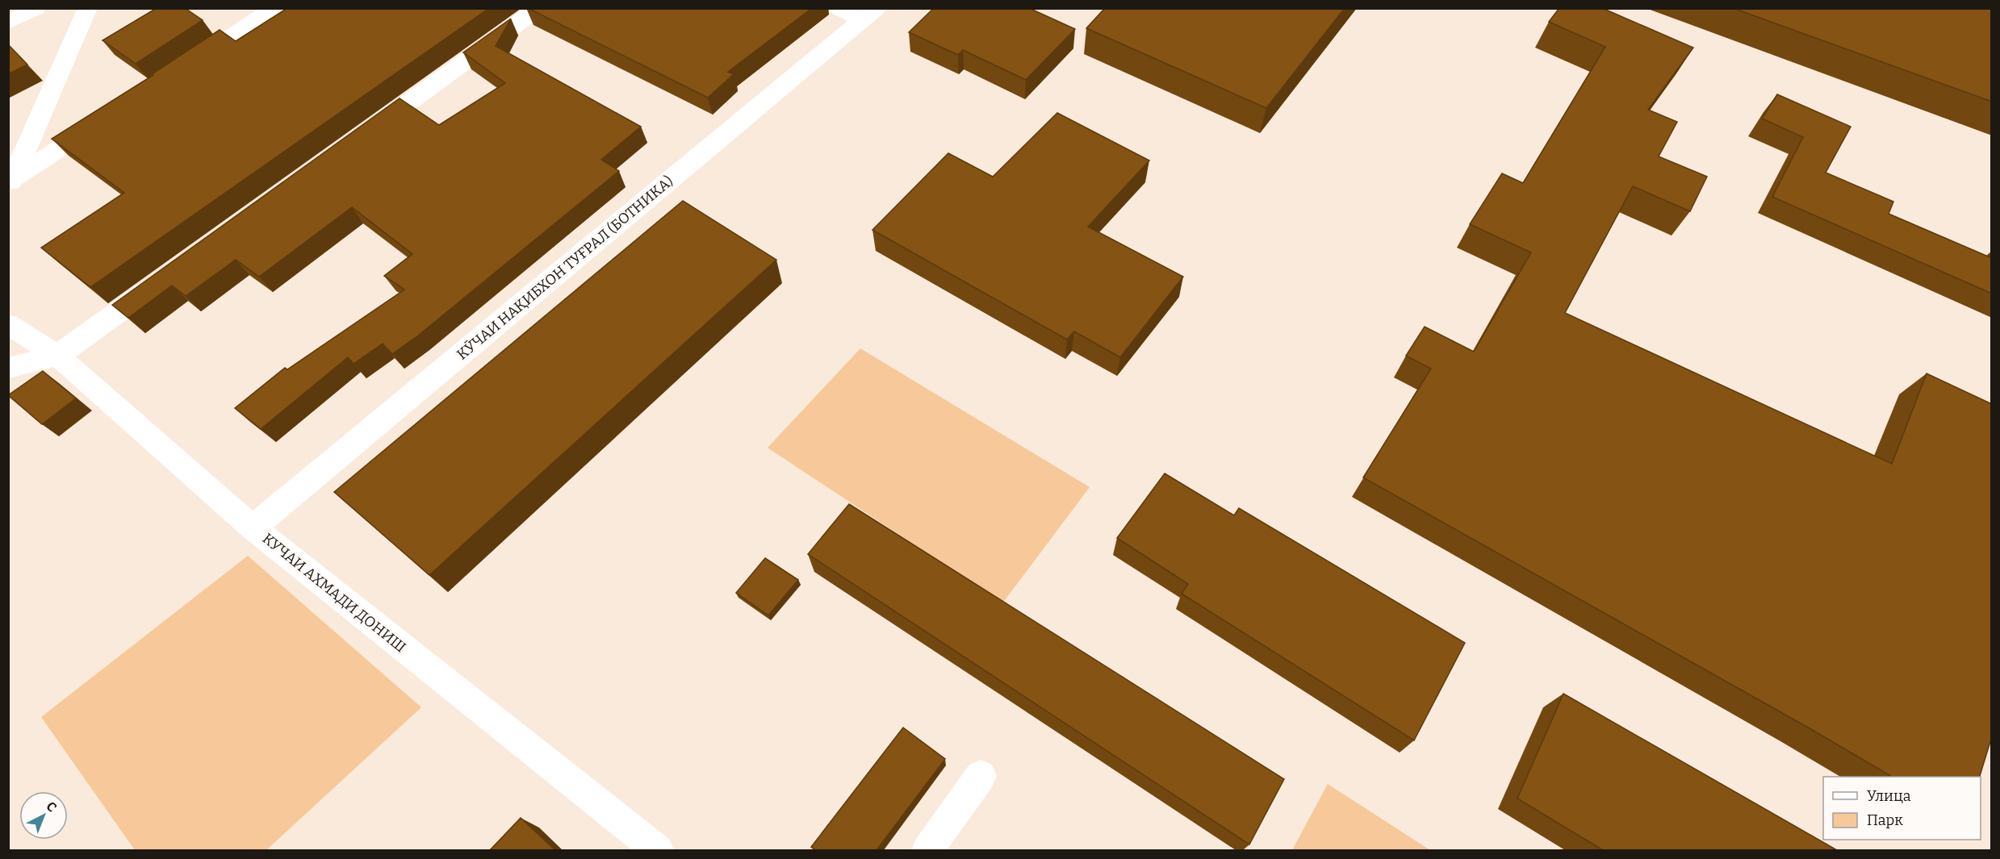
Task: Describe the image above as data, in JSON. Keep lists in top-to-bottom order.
{
  "streets": {
    "street": ["КӮЧАИ НАҚИБХОН ТУҒРАЛ (БОТНИКА)", "КУЧАИ АХМАДИ ДОНИШ"]
  },
  "crossings": [
    ["КӮЧАИ НАҚИБХОН ТУҒРАЛ (БОТНИКА)", "КУЧАИ АХМАДИ ДОНИШ"]
  ],
  "legend": ["Улица", "Парк"],
  "north": "top right"
}
